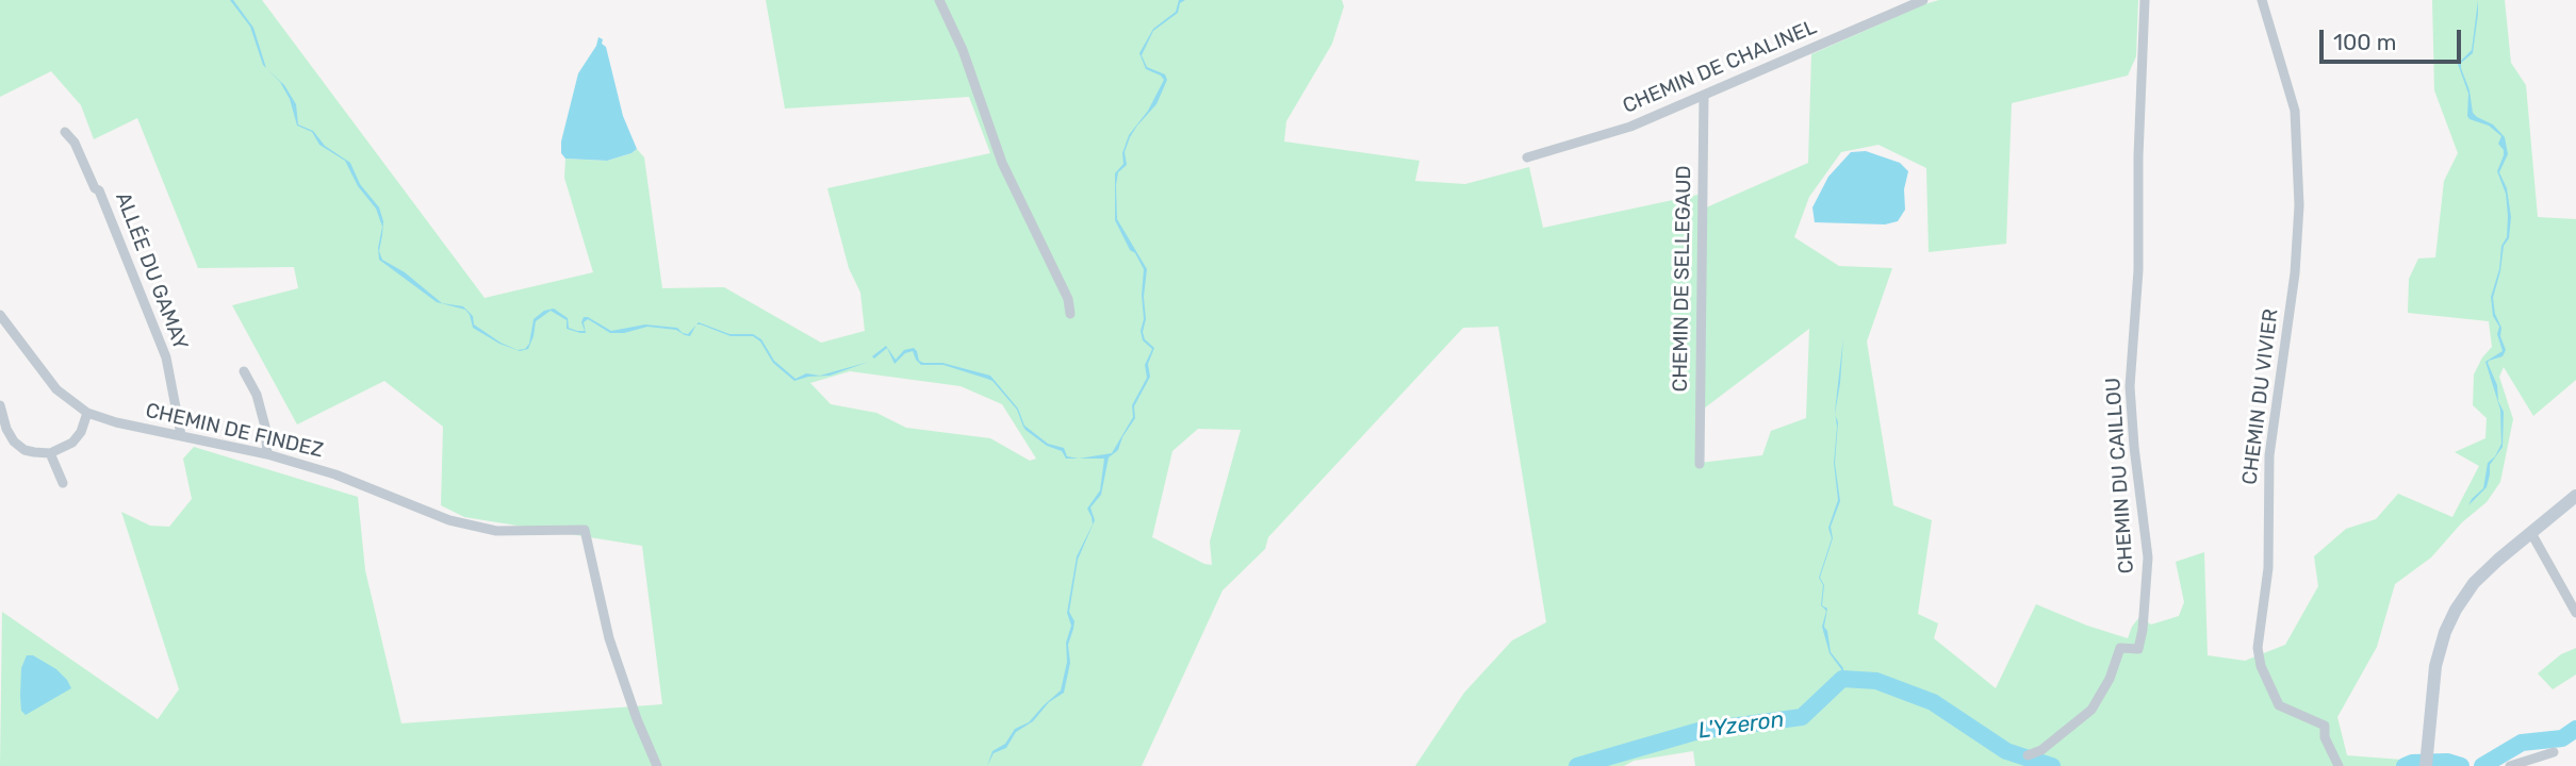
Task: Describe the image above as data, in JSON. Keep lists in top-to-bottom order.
{
  "streets": {
    "street": [
      "CHEMIN DE CHALINEL",
      "ALLÉE DU GAMAY",
      "CHEMIN DE SELLEGAUD",
      "CHEMIN DU VIVIER",
      "CHEMIN DE FINDEZ",
      "CHEMIN DU CAILLOU"
    ]
  },
  "crossings": [
    ["CHEMIN DE CHALINEL", "CHEMIN DE SELLEGAUD"],
    ["ALLÉE DU GAMAY", "CHEMIN DE FINDEZ"]
  ],
  "water": ["L'Yzeron"],
  "scale_bar": "100 m"
}
